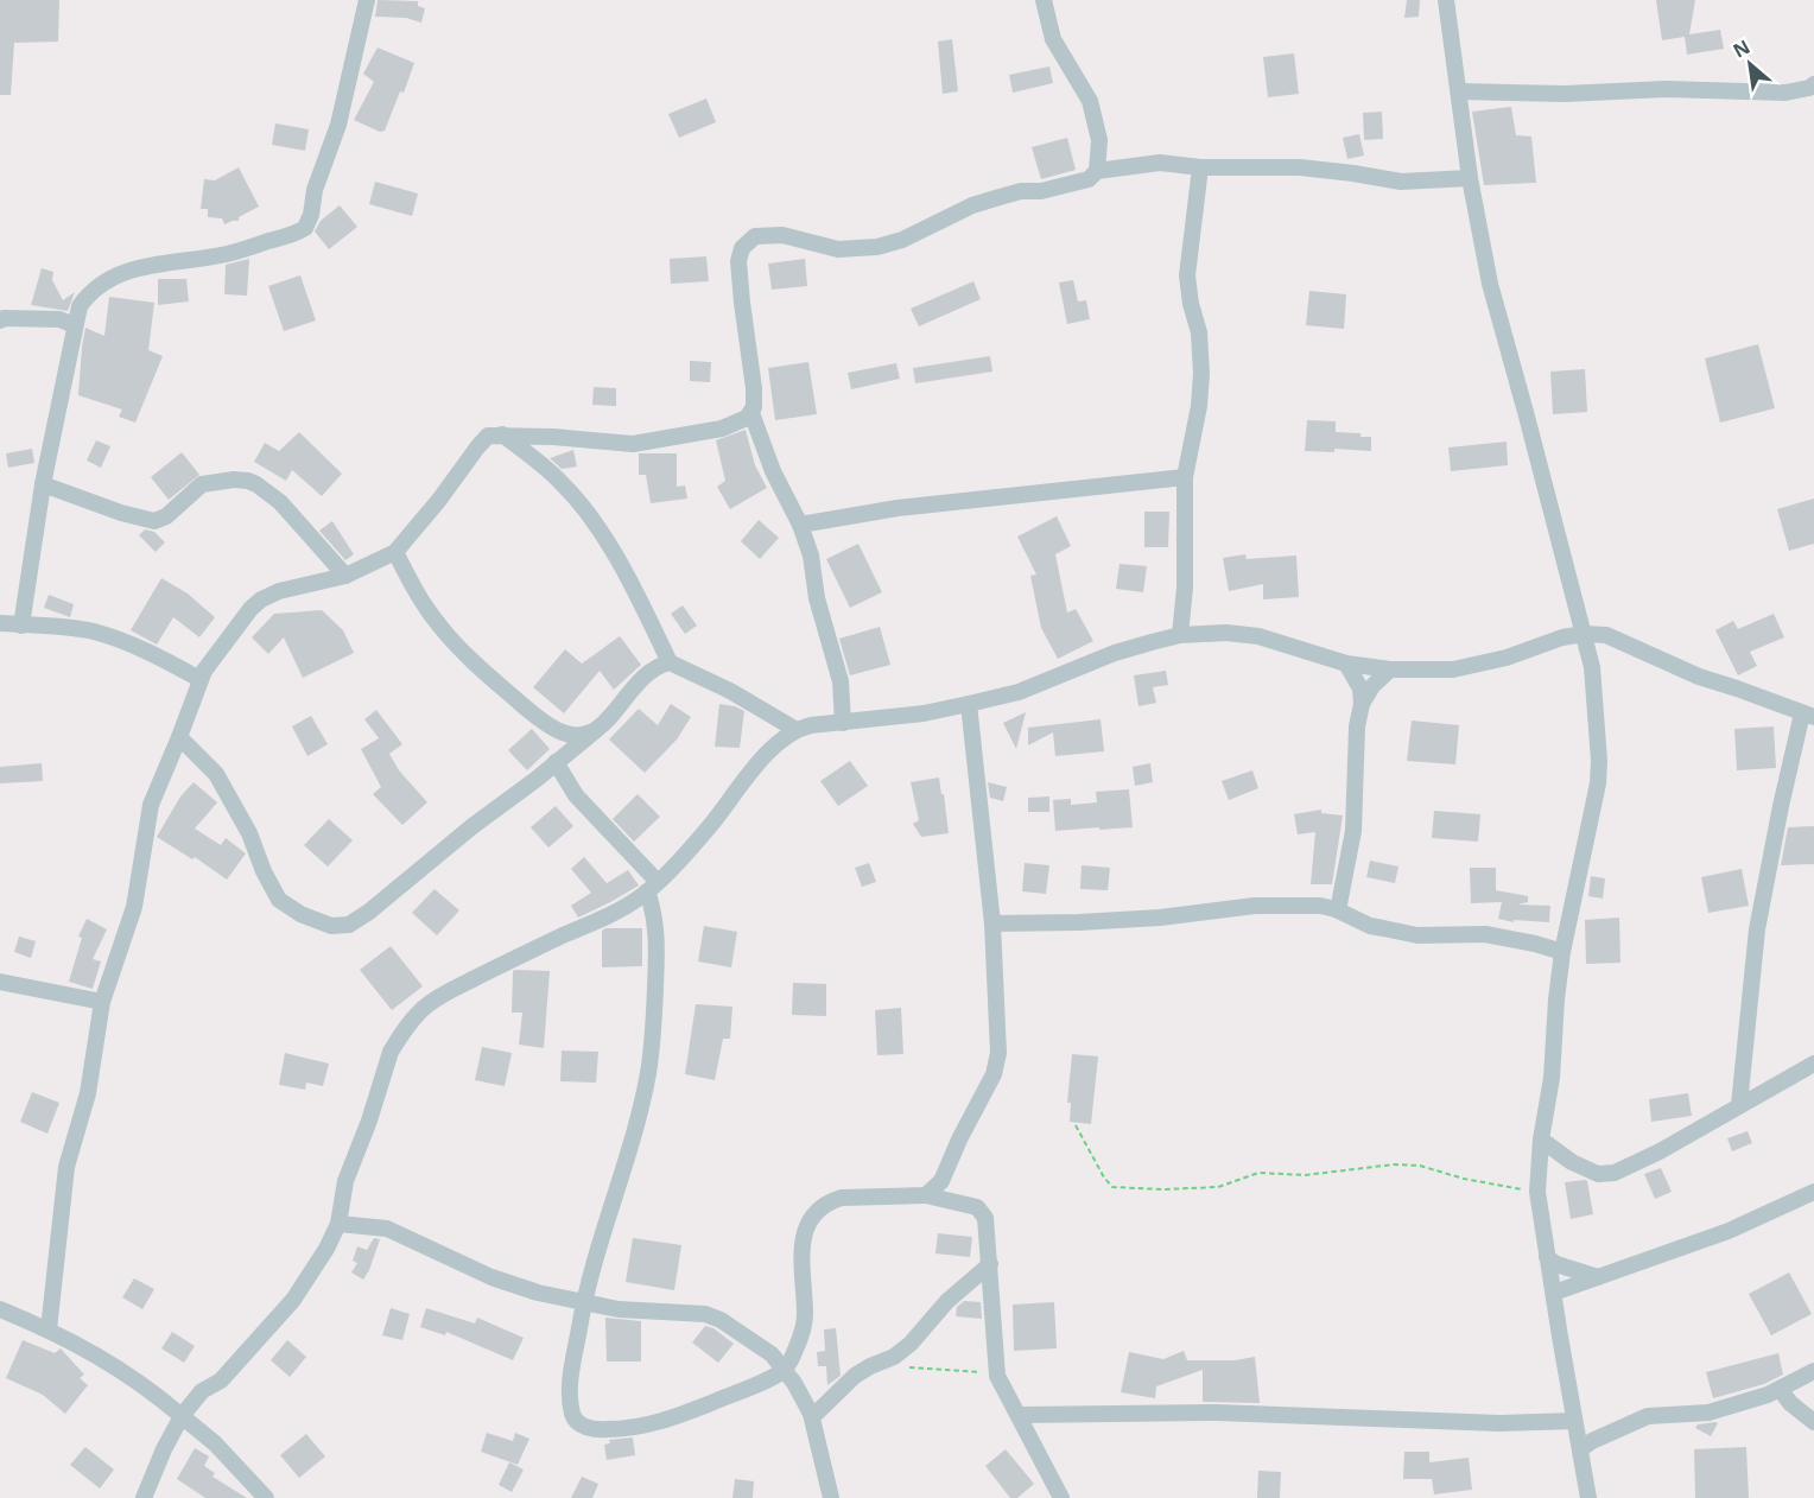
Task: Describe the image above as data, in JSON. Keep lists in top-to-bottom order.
{
  "north": "top left"
}
